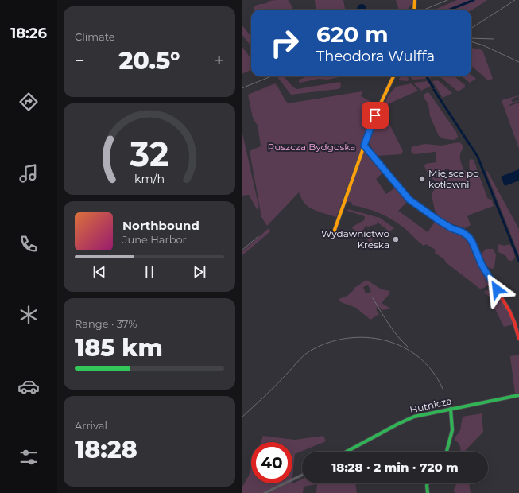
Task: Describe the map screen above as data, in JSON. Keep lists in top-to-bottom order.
{
  "streets": {
    "street": ["Hutnicza"]
  },
  "parks": ["Puszcza Bydgoska"],
  "places": ["Miejsce po kotłowni", "Wydawnictwo Kreska"],
  "page": {
    "tabs": "18:26",
    "tile": [
      "Climate",
      ["Range · 37%", "185 km"],
      ["Arrival", "18:28"]
    ],
    "turn": ["620 m", "Theodora Wulffa"],
    "heat": ["−", "20.5°", "+"],
    "song": ["Northbound", "June Harbor"],
    "limit": "40",
    "trip": "18:28 · 2 min · 720 m",
    "gauge": ["32", "km/h"]
  }
}
